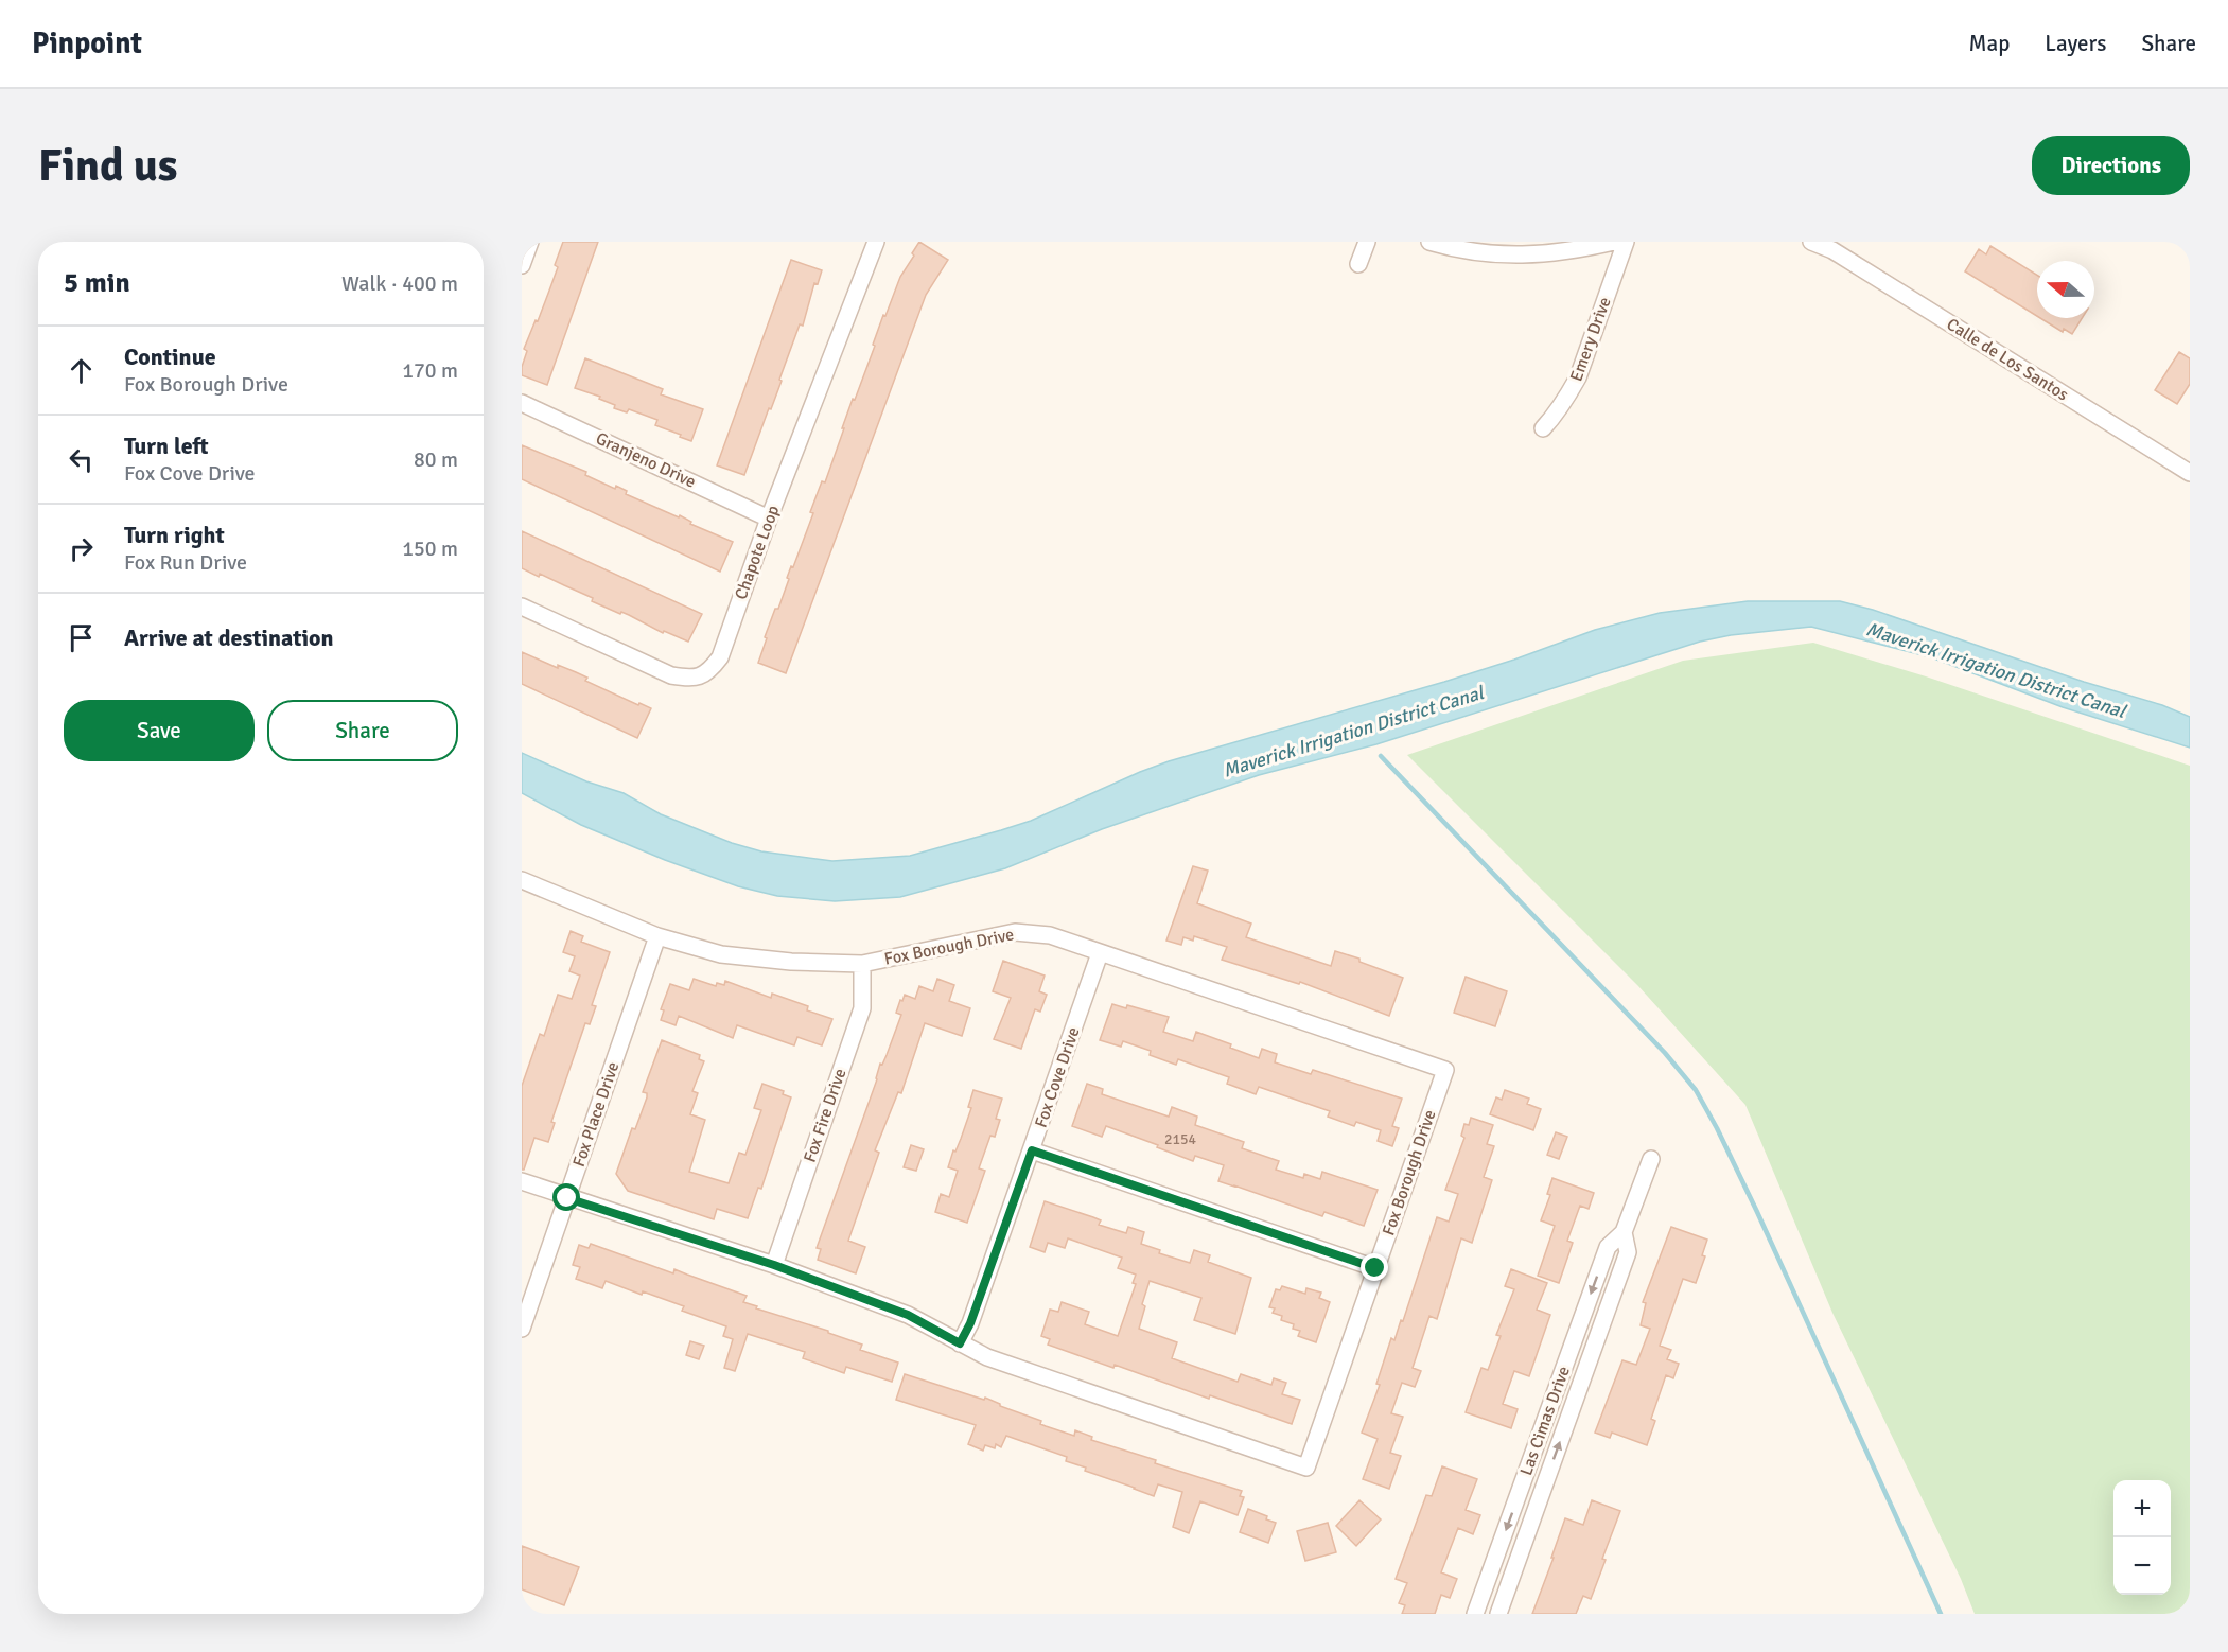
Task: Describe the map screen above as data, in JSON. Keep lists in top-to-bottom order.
{
  "streets": {
    "street": [
      "Emery Drive",
      "Calle de Los Santos",
      "Granjeno Drive",
      "Chapote Loop",
      "Fox Borough Drive",
      "Fox Cove Drive",
      "Fox Place Drive",
      "Fox Fire Drive",
      "Las Cimas Drive"
    ]
  },
  "crossings": [
    ["Granjeno Drive", "Chapote Loop"],
    ["Fox Borough Drive", "Fox Cove Drive"],
    ["Fox Borough Drive", "Fox Place Drive"],
    ["Fox Borough Drive", "Fox Fire Drive"]
  ],
  "water": ["Maverick Irrigation District Canal"],
  "house_numbers": ["2154"],
  "north": "left",
  "page": {
    "header": "Pinpoint",
    "nav": ["Map", "Layers", "Share"],
    "buttons": [
      "Directions",
      ["Save", "Share"]
    ],
    "title": "Find us",
    "heading": ["5 min", "Walk · 400 m"],
    "list": [
      ["Continue", "Fox Borough Drive", "170 m"],
      ["Turn left", "Fox Cove Drive", "80 m"],
      ["Turn right", "Fox Run Drive", "150 m"],
      "Arrive at destination"
    ],
    "map_buttons": ["+", "−"]
  }
}
